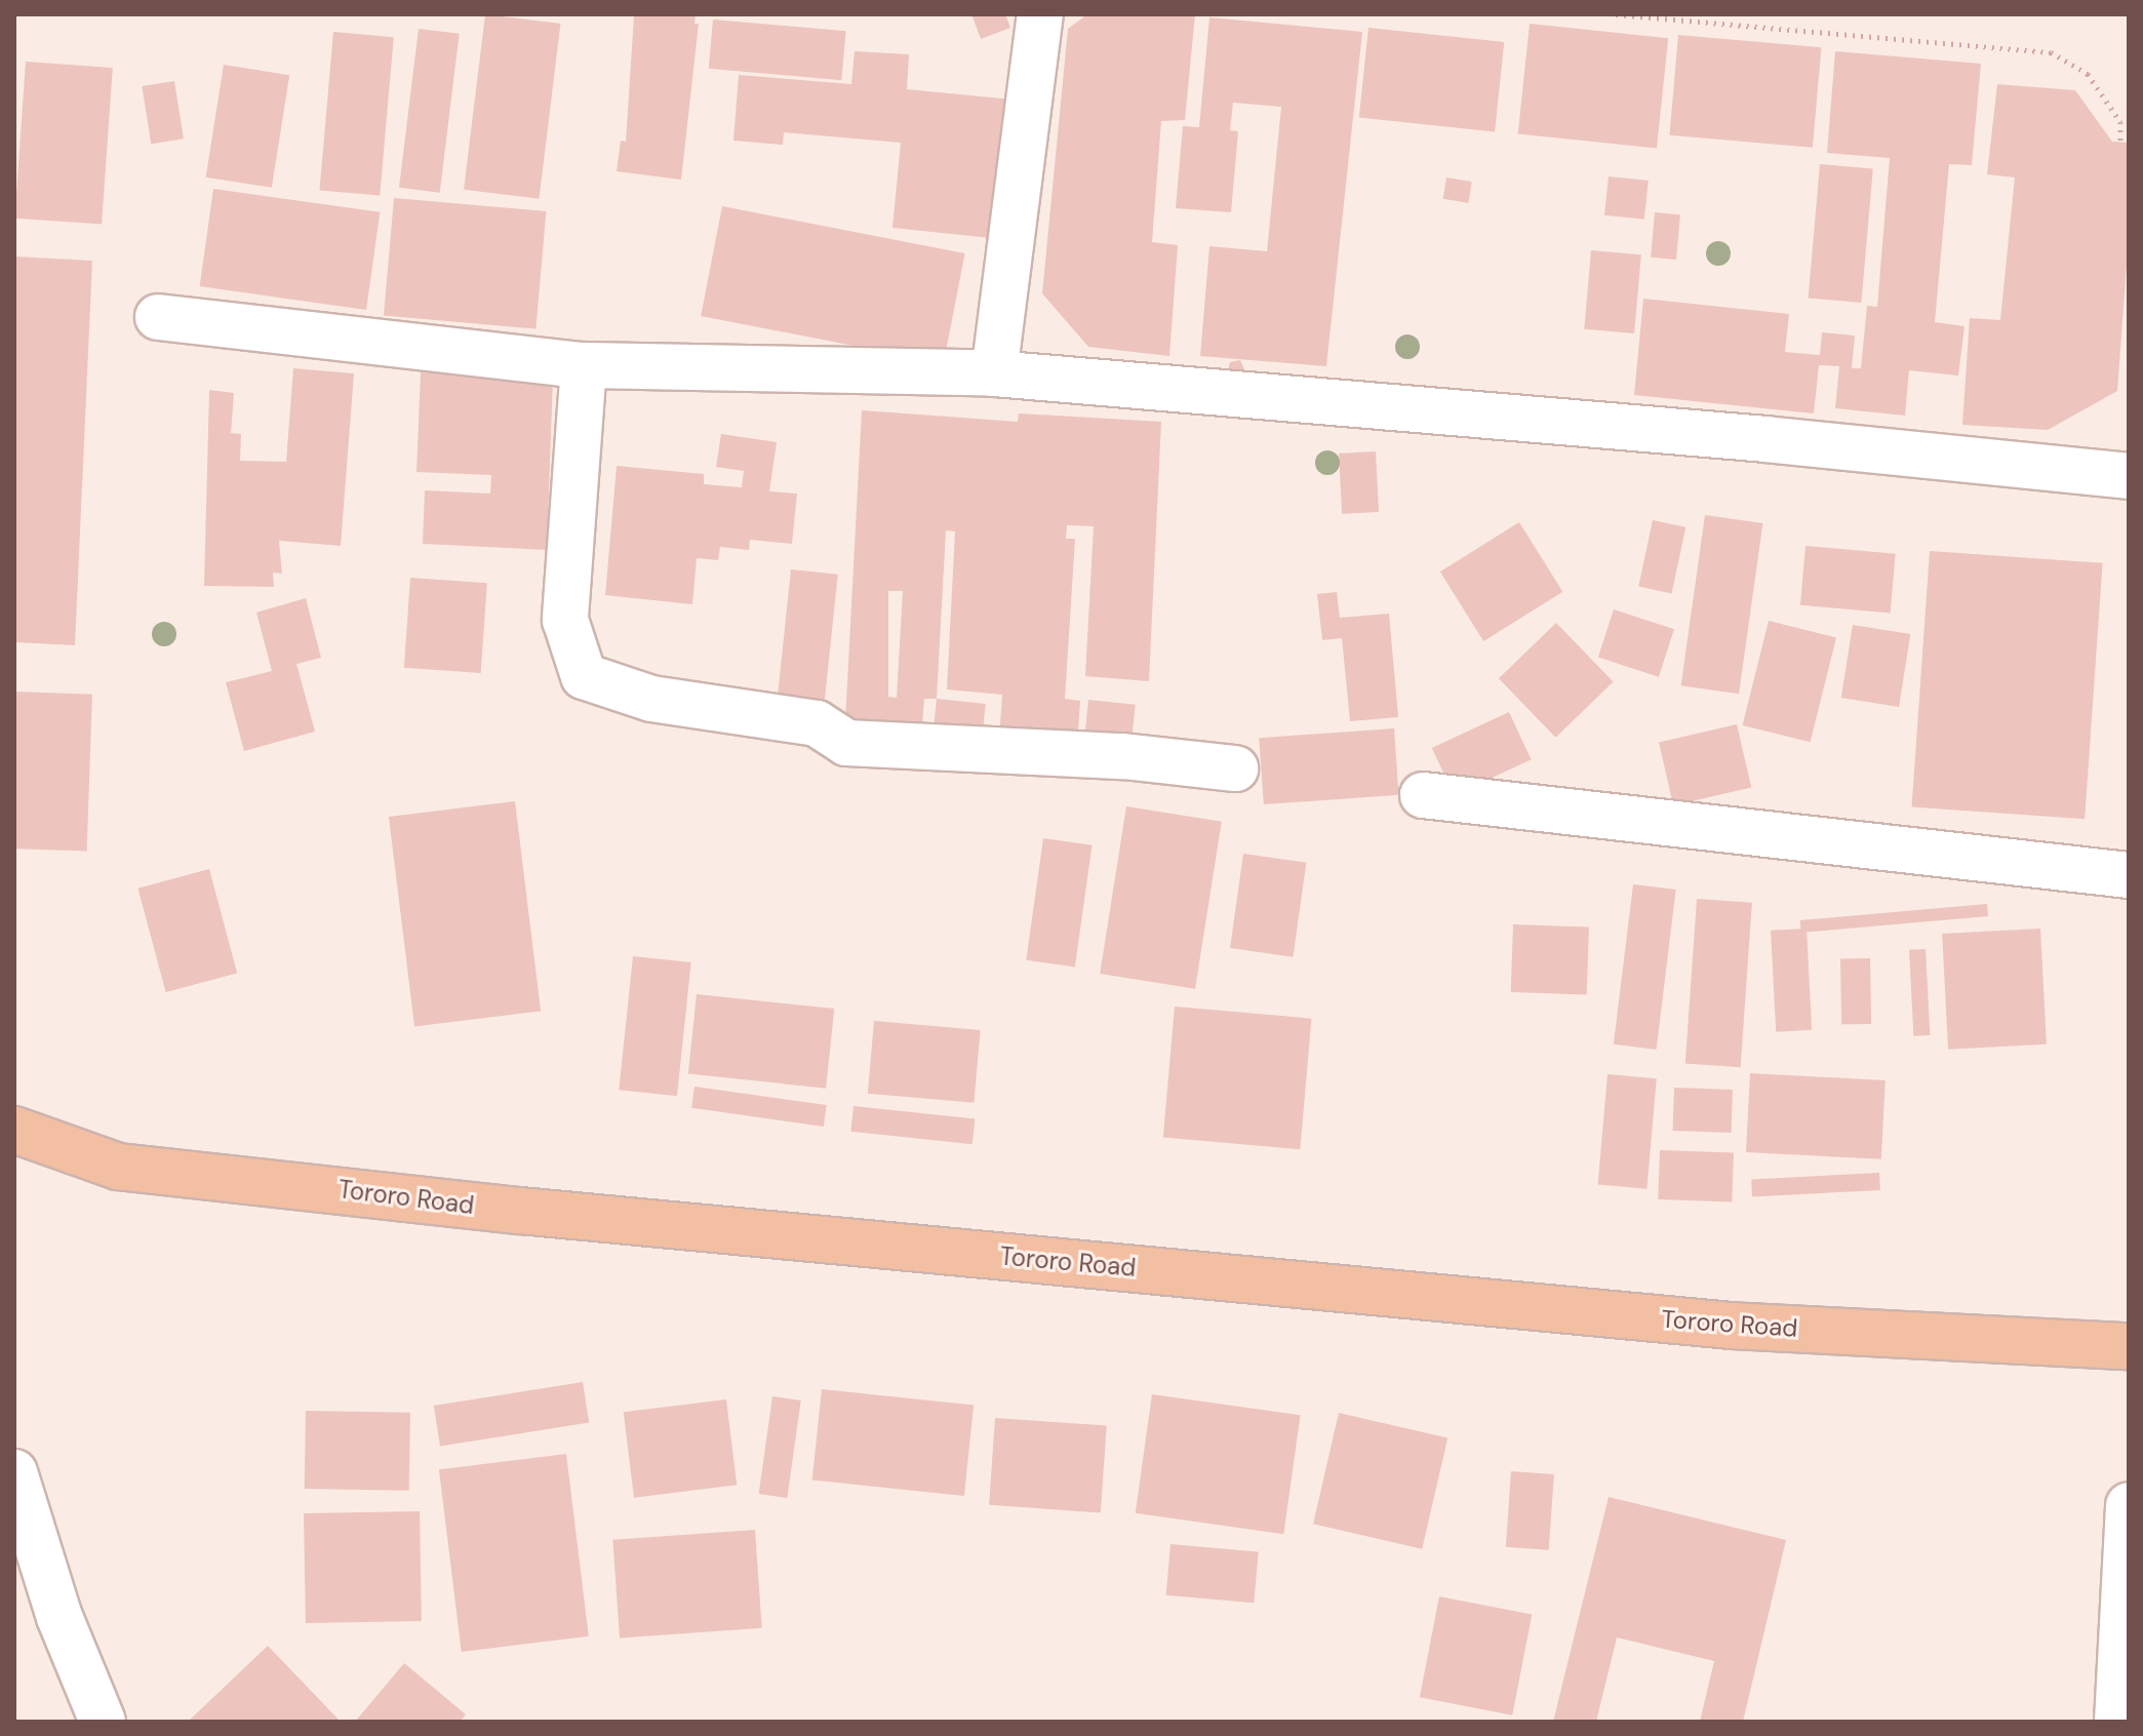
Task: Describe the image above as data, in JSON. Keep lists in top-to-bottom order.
{
  "streets": {
    "main road": ["Tororo Road"]
  }
}
